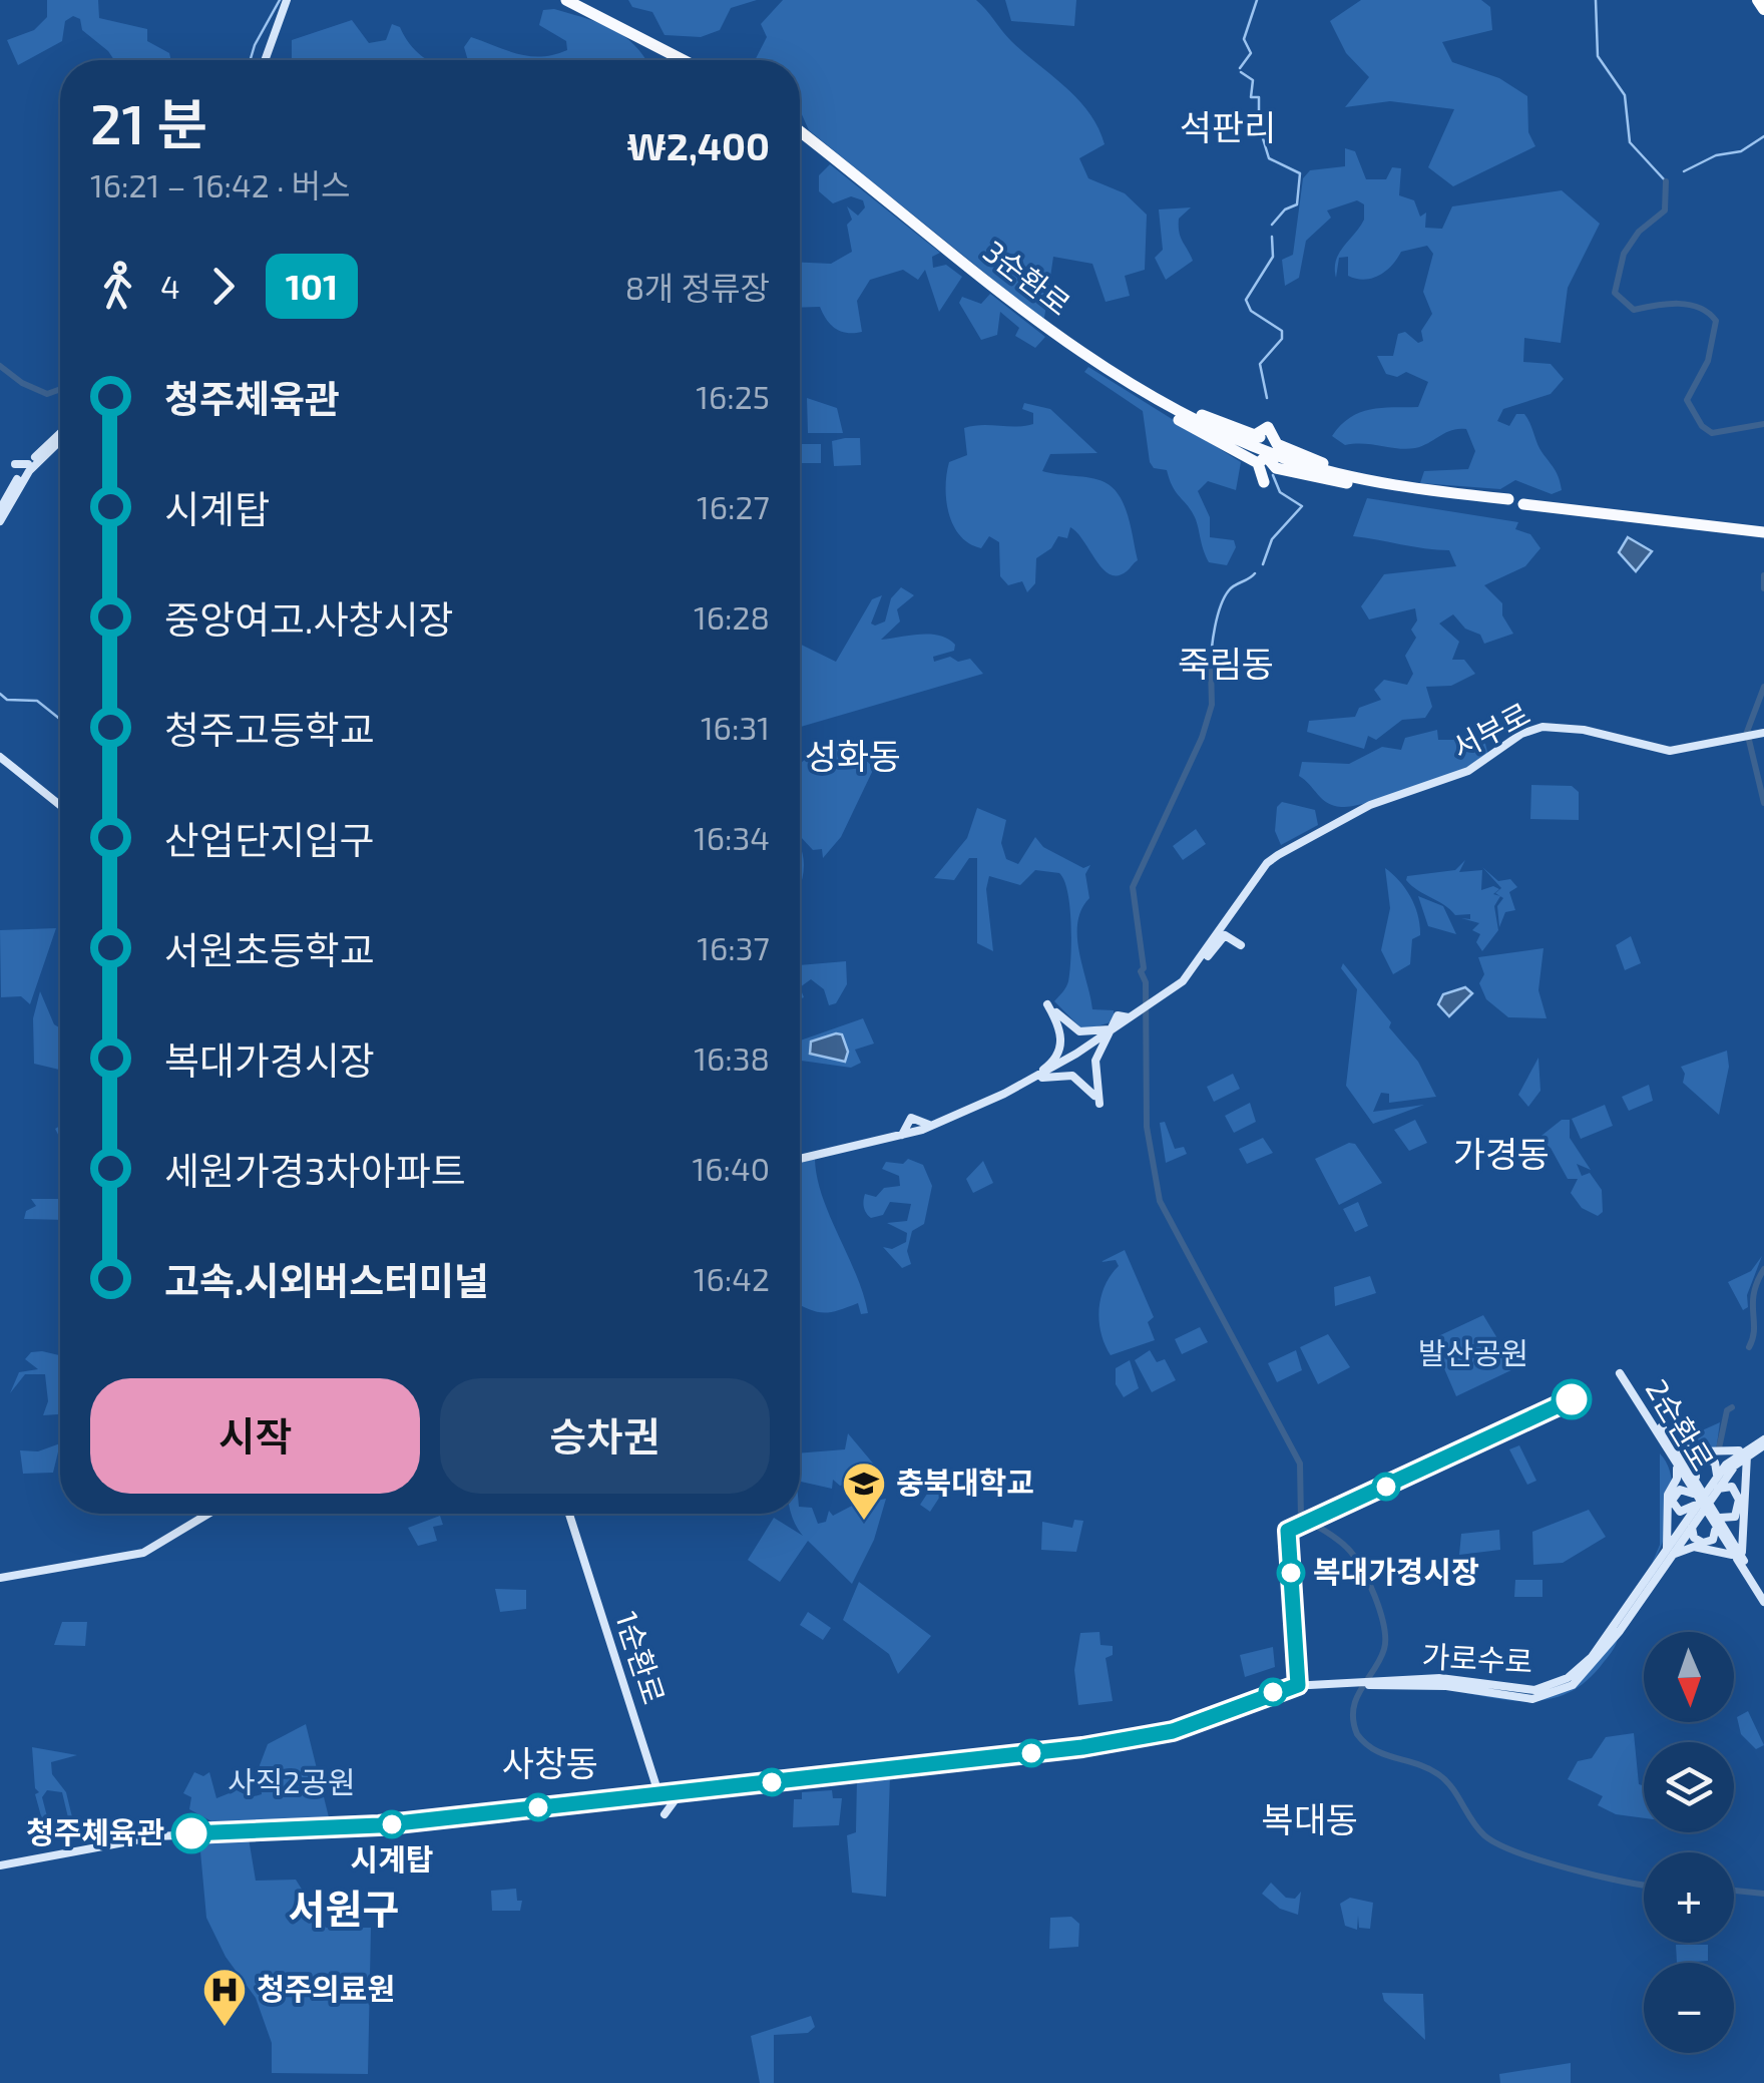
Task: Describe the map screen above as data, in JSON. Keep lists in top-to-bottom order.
{
  "streets": {
    "highway": ["3순환로"],
    "main road": [
      "서부로",
      "2순환로",
      "1순환로",
      "가로수로"
    ]
  },
  "crossings": [
    ["2순환로", "가로수로"]
  ],
  "districts": [
    "석판리",
    "죽림동",
    "성화동",
    "가경동",
    "사창동",
    "복대동",
    "서원구"
  ],
  "parks": ["발산공원", "사직2공원"],
  "places": {
    "school or university": ["충북대학교"],
    "other": ["복대가경시장", "시계탑", "청주체육관"],
    "hospital": ["청주의료원"]
  },
  "lines": ["bus line 101"],
  "north": "bottom",
  "page": {
    "heading": ["21 분", "16:21 – 16:42 · 버스", "₩2,400"],
    "legs": ["4", "101", "8개 정류장"],
    "list": [
      {
        "name": "청주체육관",
        "value": "16:25"
      },
      {
        "name": "시계탑",
        "value": "16:27"
      },
      {
        "name": "중앙여고.사창시장",
        "value": "16:28"
      },
      {
        "name": "청주고등학교",
        "value": "16:31"
      },
      {
        "name": "산업단지입구",
        "value": "16:34"
      },
      {
        "name": "서원초등학교",
        "value": "16:37"
      },
      {
        "name": "복대가경시장",
        "value": "16:38"
      },
      {
        "name": "세원가경3차아파트",
        "value": "16:40"
      },
      {
        "name": "고속.시외버스터미널",
        "value": "16:42"
      }
    ],
    "buttons": ["시작", "승차권"],
    "map_buttons": ["+", "−"]
  }
}
